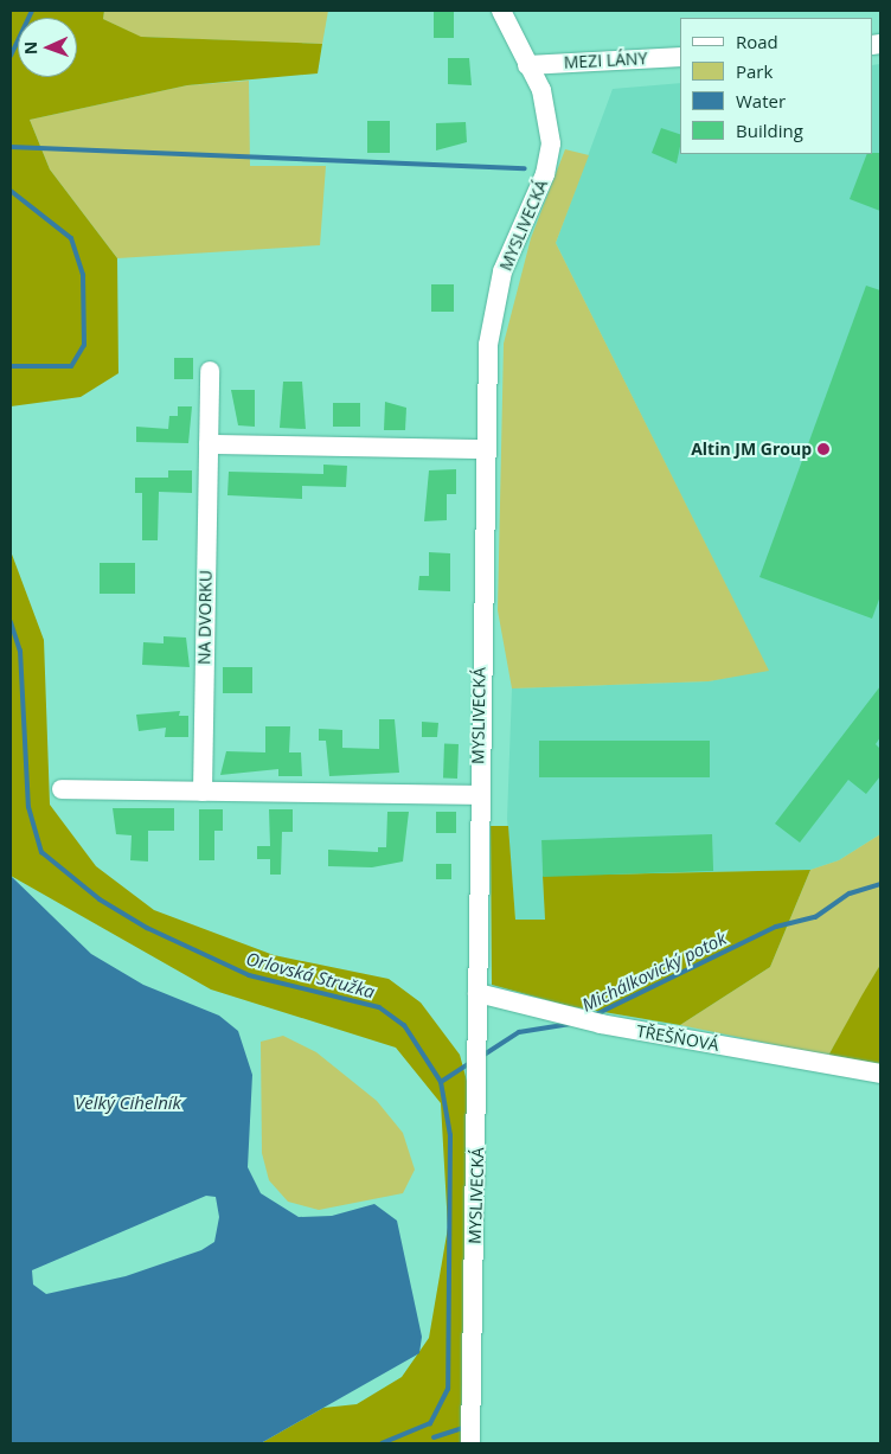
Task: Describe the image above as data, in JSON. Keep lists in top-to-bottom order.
{
  "streets": {
    "street": [
      "MEZI LÁNY",
      "MYSLIVECKÁ",
      "NA DVORKU",
      "TŘEŠŇOVÁ"
    ]
  },
  "crossings": [
    ["MEZI LÁNY", "MYSLIVECKÁ"],
    ["MYSLIVECKÁ", "TŘEŠŇOVÁ"]
  ],
  "water": ["Michálkovický potok", "Orlovská Stružka", "Velký Cihelník"],
  "places": ["Altin JM Group"],
  "legend": [
    "Road",
    "Park",
    "Water",
    "Building"
  ],
  "north": "left"
}
